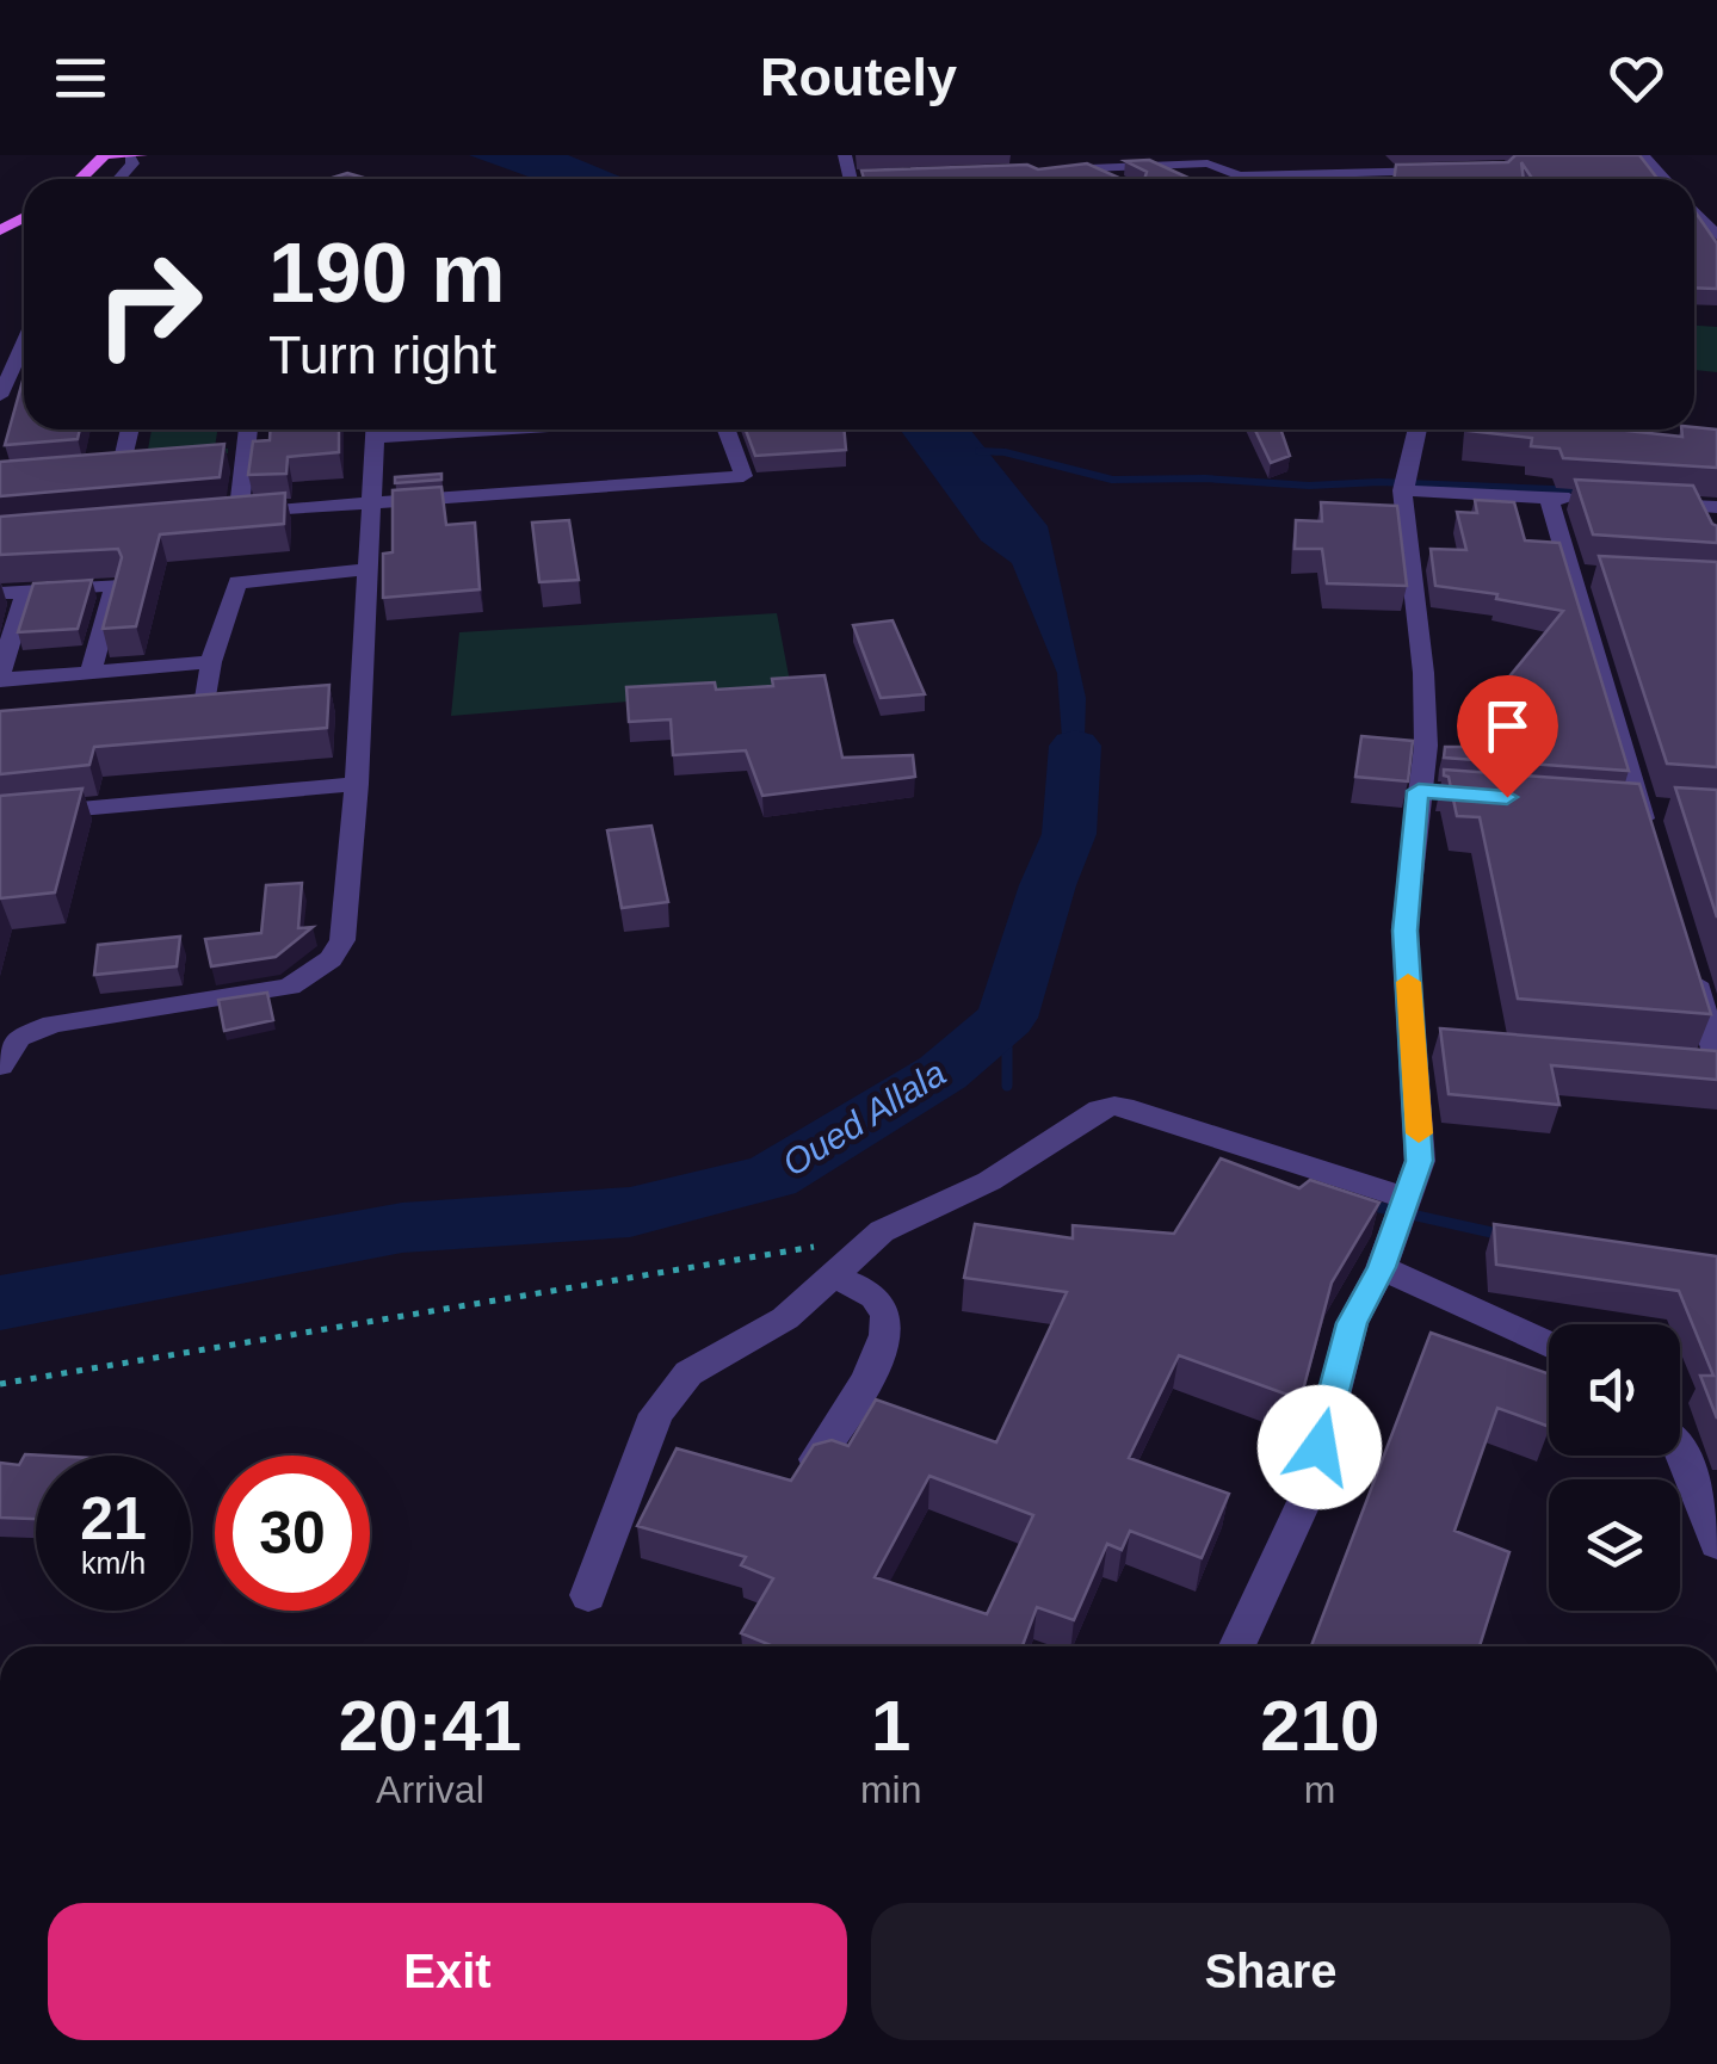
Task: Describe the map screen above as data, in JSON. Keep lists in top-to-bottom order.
{
  "water": ["Oued Allala"],
  "page": {
    "header": "Routely",
    "turn": ["190 m", "Turn right"],
    "speed": "21 km/h",
    "limit": "30",
    "eta": [
      "20:41",
      "Arrival",
      "1",
      "min",
      "210",
      "m"
    ],
    "buttons": ["Exit", "Share"]
  }
}
